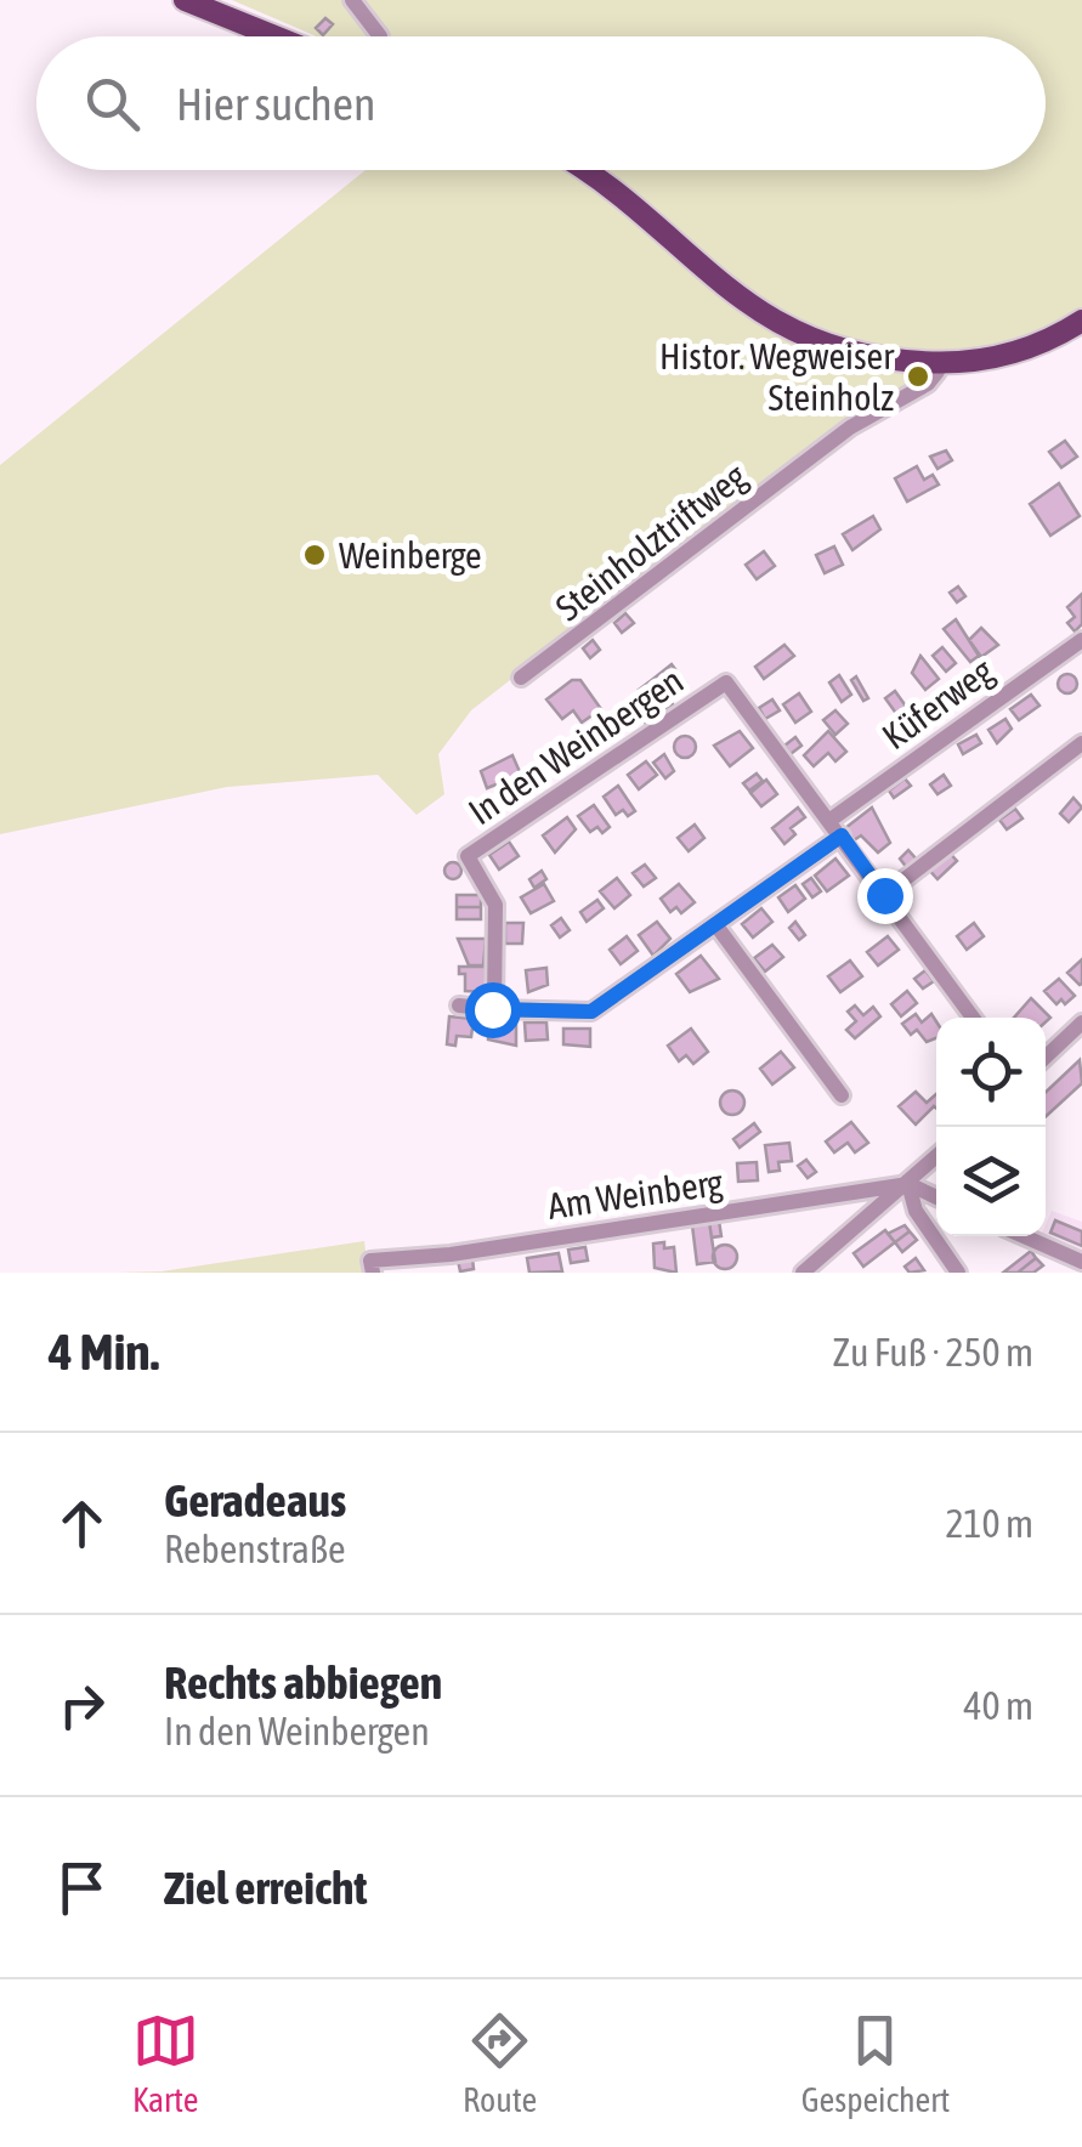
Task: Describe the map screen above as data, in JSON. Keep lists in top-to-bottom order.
{
  "streets": {
    "street": [
      "Steinholztriftweg",
      "Küferweg",
      "In den Weinbergen",
      "Am Weinberg"
    ]
  },
  "crossings": [
    ["Küferweg", "In den Weinbergen"]
  ],
  "places": ["Histor. Wegweiser Steinholz", "Weinberge"],
  "page": {
    "search": "Hier suchen",
    "heading": ["4 Min.", "Zu Fuß · 250 m"],
    "list": [
      ["Geradeaus", "Rebenstraße", "210 m"],
      ["Rechts abbiegen", "In den Weinbergen", "40 m"],
      "Ziel erreicht"
    ],
    "nav": ["Karte", "Route", "Gespeichert"]
  }
}
